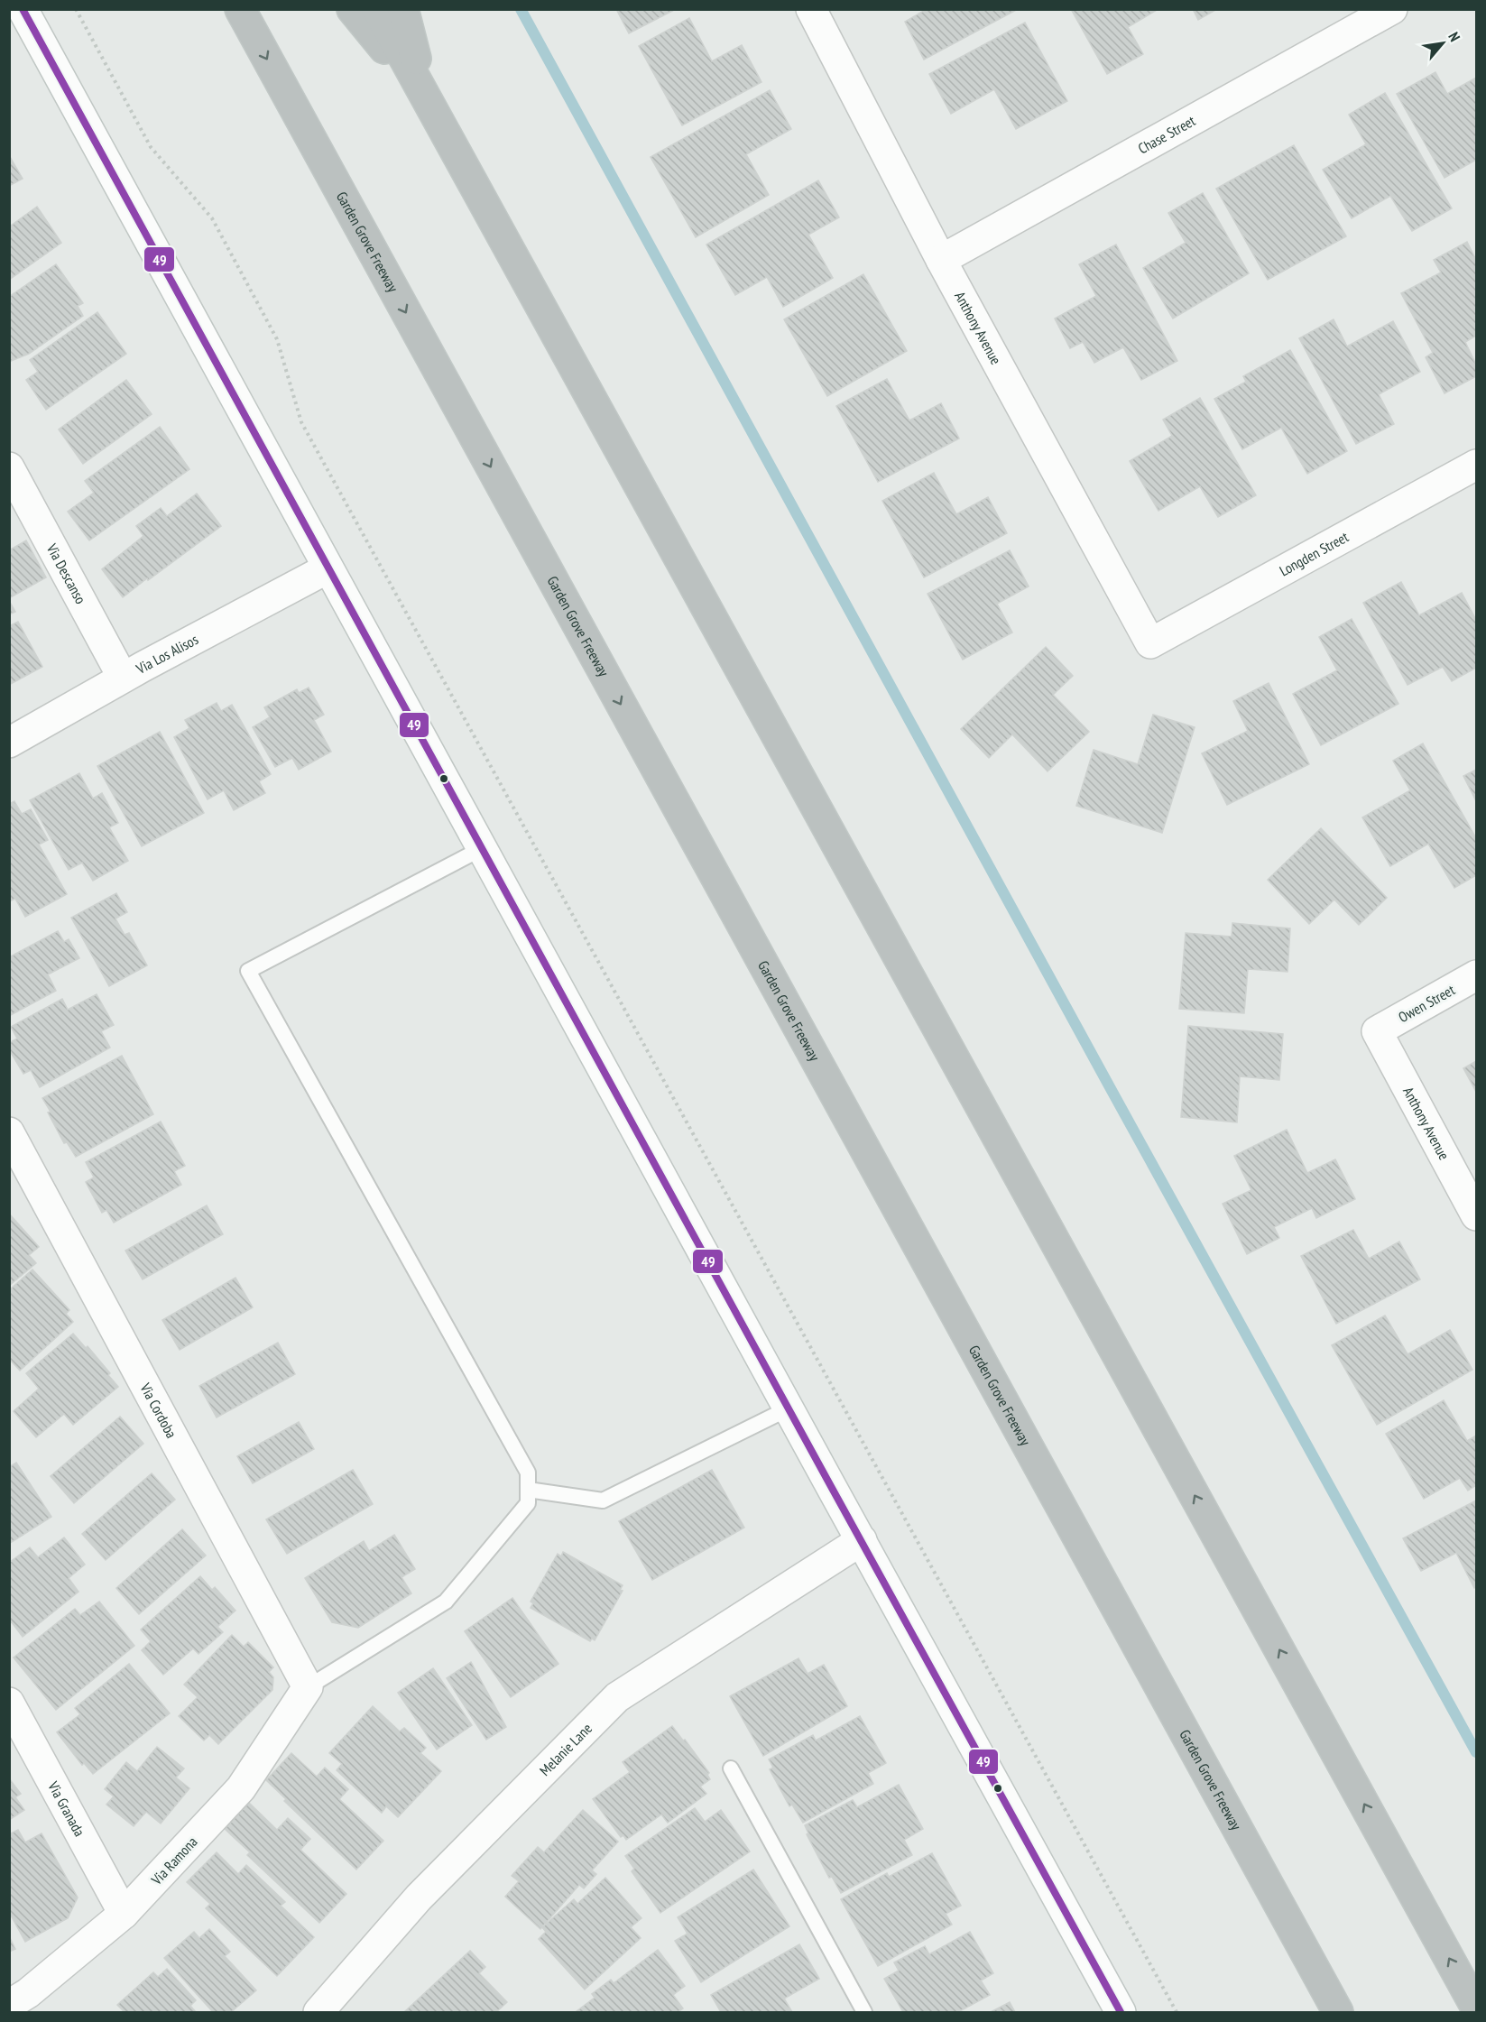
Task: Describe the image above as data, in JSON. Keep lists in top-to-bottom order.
{
  "streets": {
    "highway": ["Garden Grove Freeway"],
    "street": [
      "Chase Street",
      "Anthony Avenue",
      "Longden Street",
      "Via Descanso",
      "Via Los Alisos",
      "Owen Street",
      "Via Cordoba",
      "Melanie Lane",
      "Via Granada",
      "Via Ramona"
    ]
  },
  "crossings": [
    ["Chase Street", "Anthony Avenue"],
    ["Anthony Avenue", "Longden Street"],
    ["Anthony Avenue", "Owen Street"],
    ["Via Descanso", "Via Los Alisos"],
    ["Via Cordoba", "Via Ramona"],
    ["Via Granada", "Via Ramona"]
  ],
  "lines": ["transit line 49"],
  "north": "top right"
}
